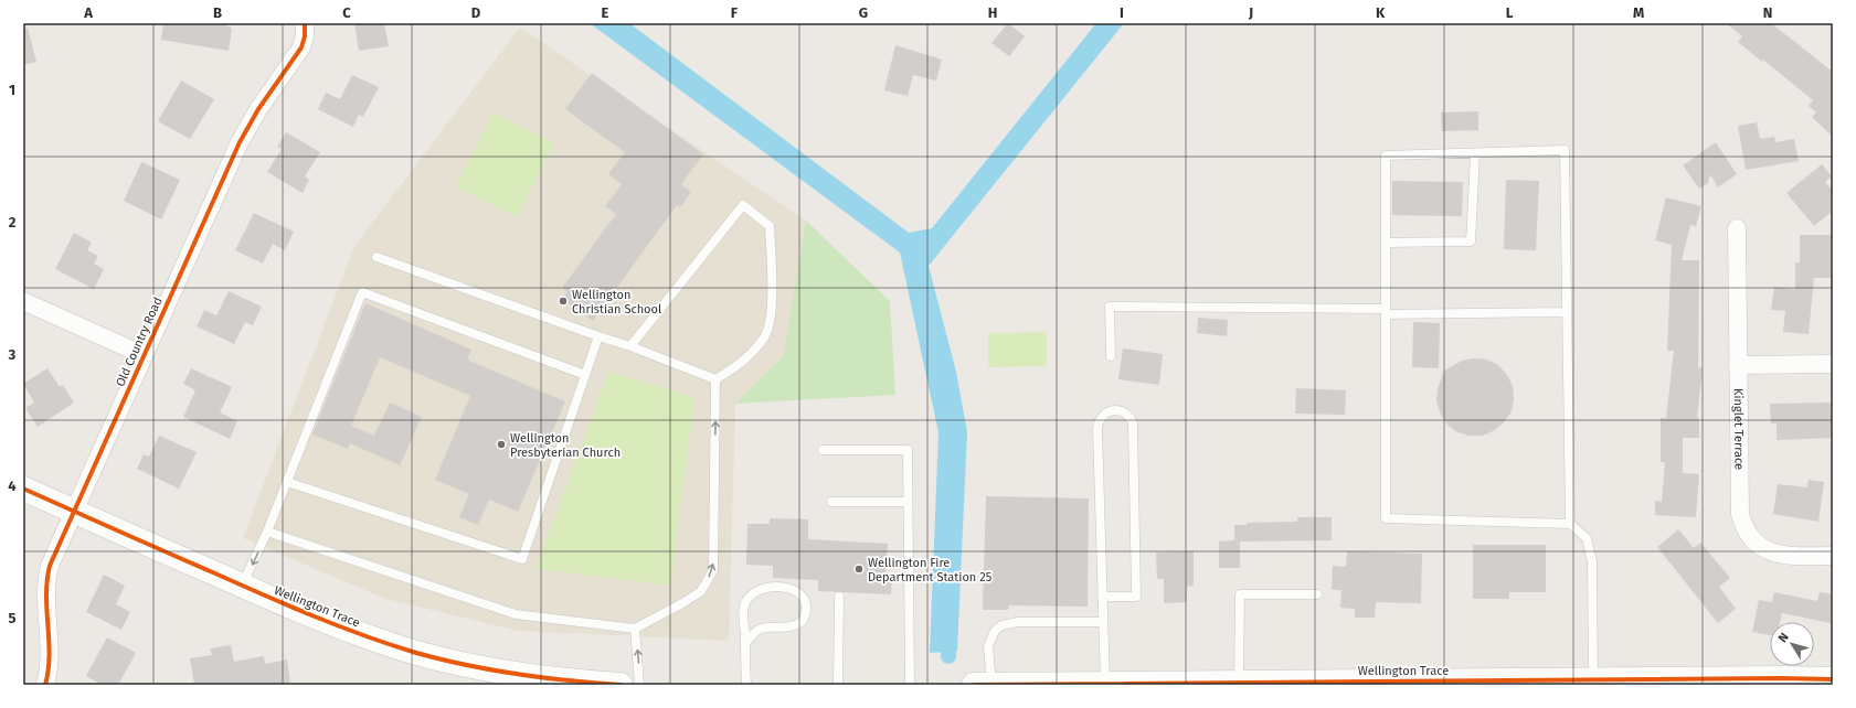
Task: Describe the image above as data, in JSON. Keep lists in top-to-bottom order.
{
  "streets": {
    "street": ["Old Country Road", "Kinglet Terrace", "Wellington Trace"]
  },
  "crossings": [
    ["Old Country Road", "Wellington Trace"]
  ],
  "places": ["Wellington Christian School", "Wellington Presbyterian Church", "Wellington Fire Department Station 25"],
  "north": "top left",
  "grid": {
    "columns": [
      "A",
      "B",
      "C",
      "D",
      "E",
      "F",
      "G",
      "H",
      "I",
      "J",
      "K",
      "L",
      "M",
      "N"
    ],
    "rows": [
      "1",
      "2",
      "3",
      "4",
      "5"
    ]
  }
}
